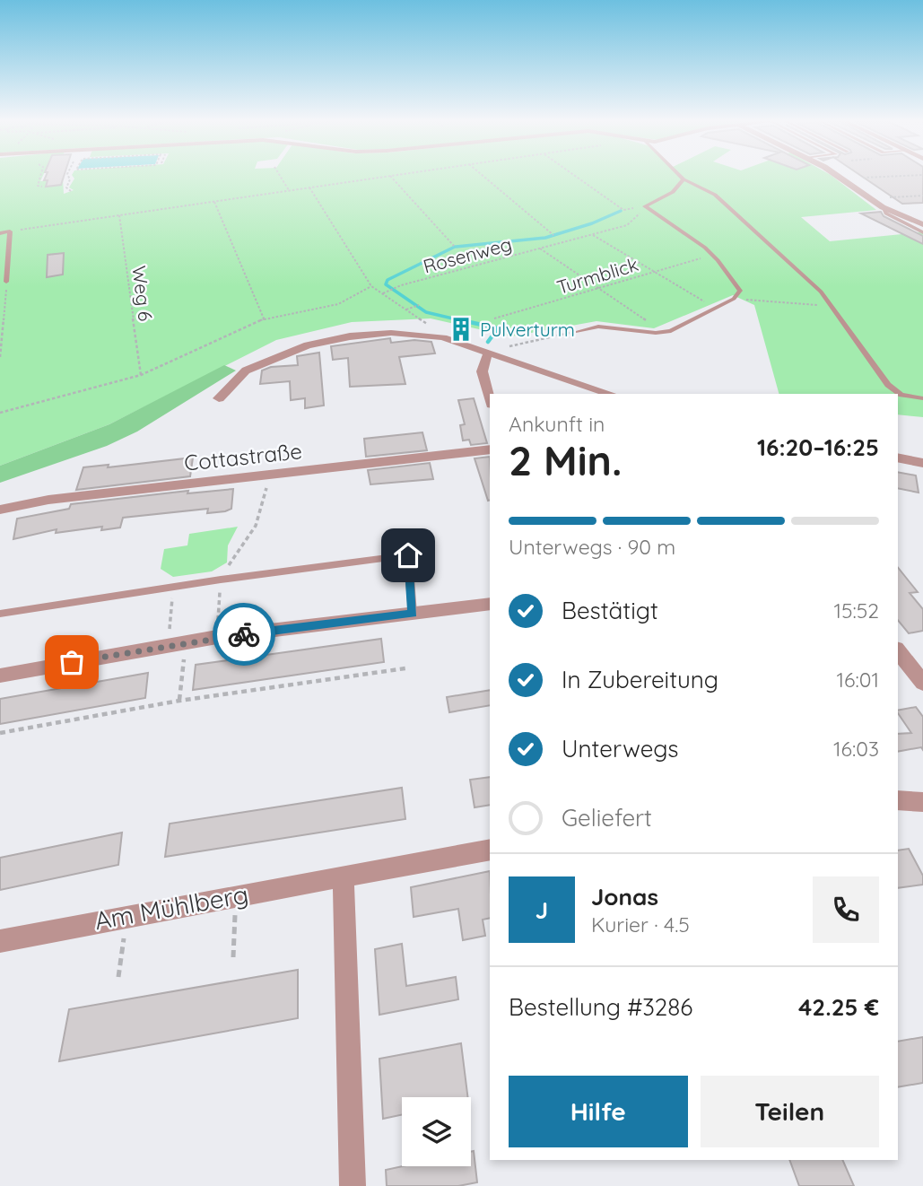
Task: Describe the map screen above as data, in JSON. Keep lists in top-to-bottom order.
{
  "streets": {
    "street": ["Cottastraße", "Am Mühlberg"],
    "path": ["Rosenweg", "Turmblick", "Weg 6"]
  },
  "places": {
    "building": ["Pulverturm"]
  },
  "page": {
    "heading": ["2 Min.", "Ankunft in", "16:20–16:25"],
    "panel": [
      "Jonas",
      "Kurier · 4.5",
      "Bestellung #3286",
      "42.25 €"
    ],
    "bar": "Unterwegs · 90 m",
    "list": [
      ["Bestätigt", "15:52"],
      ["In Zubereitung", "16:01"],
      ["Unterwegs", "16:03"],
      "Geliefert"
    ],
    "round": "J",
    "buttons": ["Hilfe", "Teilen"]
  }
}
